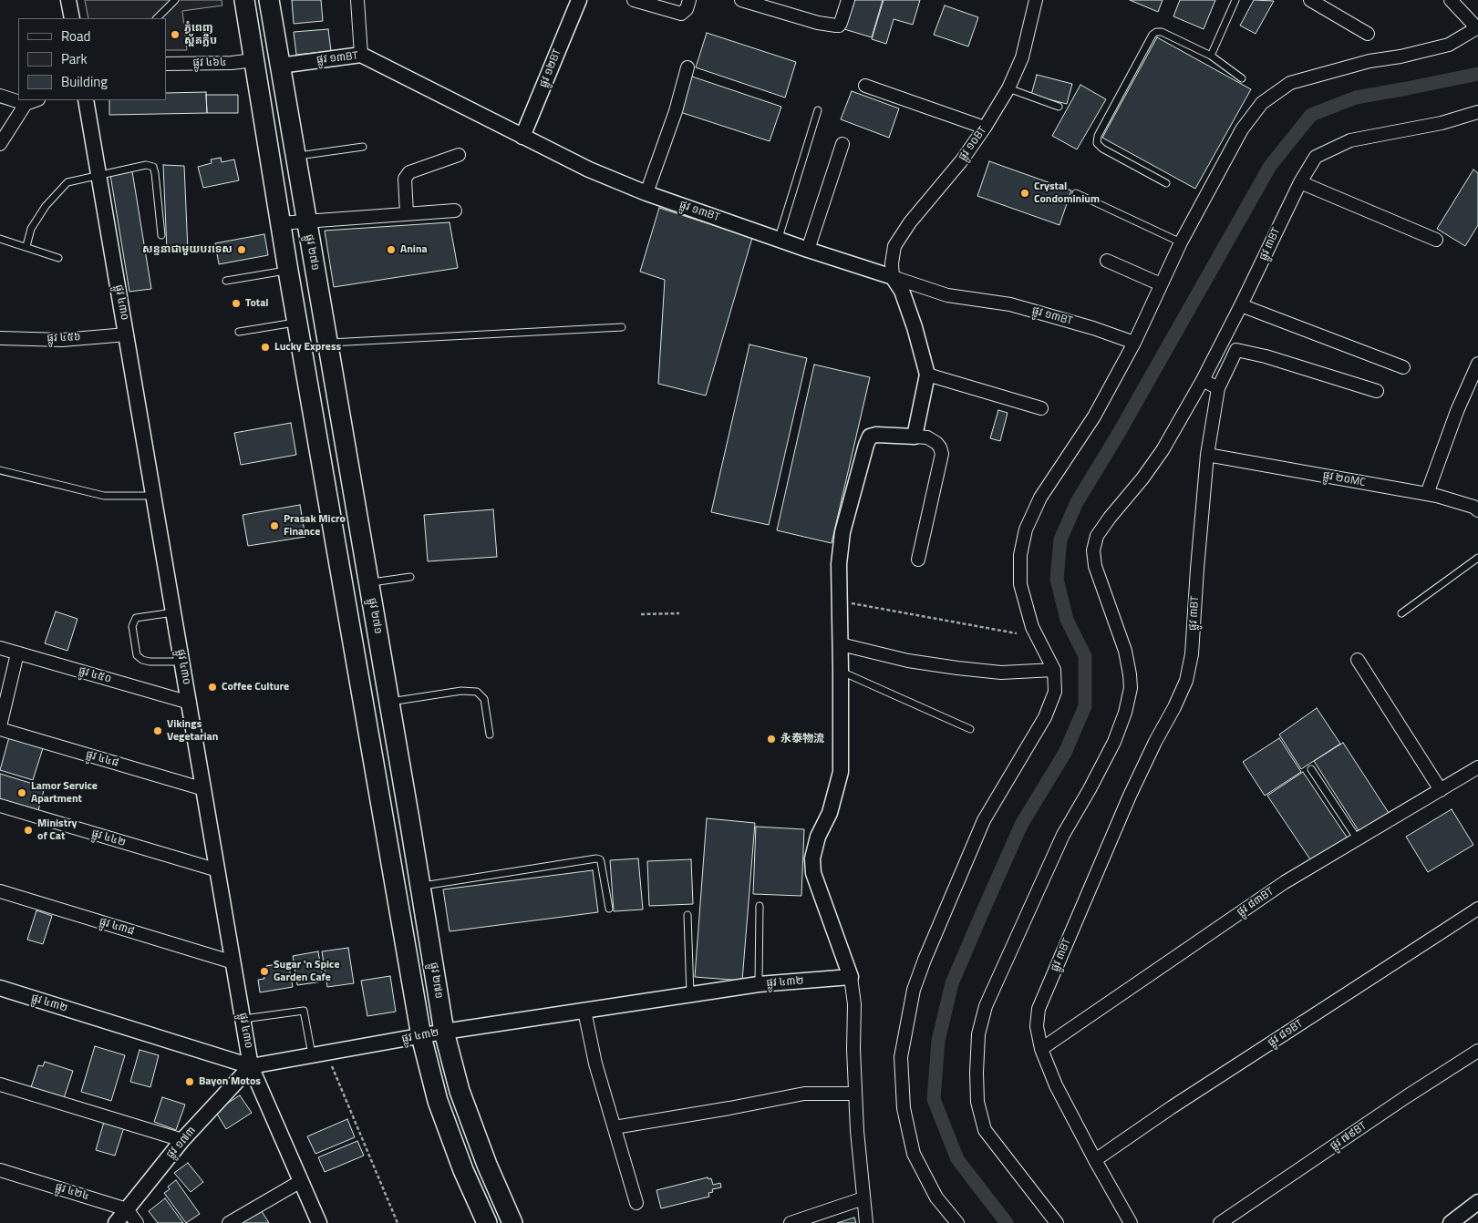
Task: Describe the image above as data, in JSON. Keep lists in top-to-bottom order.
{
  "streets": {
    "main road": ["ផ្លូវ ២៧១"],
    "street": [
      "ផ្លូវ ១៣BT",
      "ផ្លូវ ៤៦៤",
      "ផ្លូវ ១២BT",
      "ផ្លូវ ១០BT",
      "ផ្លូវ ៣BT",
      "ផ្លូវ ៤៣០",
      "ផ្លូវ ៤៥៦",
      "ផ្លូវ ២០MC",
      "ផ្លូវ ៤៥០",
      "ផ្លូវ ៤៤៨",
      "ផ្លូវ ៤៤២",
      "ផ្លូវ ៨៣BT",
      "ផ្លូវ ៤៣៨",
      "ផ្លូវ ៤៣២",
      "ផ្លូវ ៨១BT",
      "ផ្លូវ ៧៩BT",
      "ផ្លូវ ១៧៣",
      "ផ្លូវ ៤២៤"
    ]
  },
  "crossings": [
    ["ផ្លូវ ១៣BT", "ផ្លូវ ១២BT"],
    ["ផ្លូវ ១៣BT", "ផ្លូវ ១០BT"],
    ["ផ្លូវ ១៣BT", "ផ្លូវ ២៧១"],
    ["ផ្លូវ ៣BT", "ផ្លូវ ២០MC"],
    ["ផ្លូវ ៣BT", "ផ្លូវ ៨៣BT"],
    ["ផ្លូវ ៣BT", "ផ្លូវ ៨១BT"],
    ["ផ្លូវ ២៧១", "ផ្លូវ ៤៣២"],
    ["ផ្លូវ ៤៣០", "ផ្លូវ ៤៥៦"],
    ["ផ្លូវ ៤៣០", "ផ្លូវ ៤៥០"],
    ["ផ្លូវ ៤៣០", "ផ្លូវ ៤៤៨"],
    ["ផ្លូវ ៤៣០", "ផ្លូវ ៤៤២"],
    ["ផ្លូវ ៤៣០", "ផ្លូវ ៤៣៨"],
    ["ផ្លូវ ៤៣០", "ផ្លូវ ៤៣២"],
    ["ផ្លូវ ៤៣០", "ផ្លូវ ១៧៣"],
    ["ផ្លូវ ៤៣២", "ផ្លូវ ១៧៣"],
    ["ផ្លូវ ១៧៣", "ផ្លូវ ៤២៤"]
  ],
  "places": [
    "ភ្នំពេញ ស្ព័តក្លឹប",
    "Crystal Condominium",
    "សន្ទនាជាមួយបរទេស",
    "Anina",
    "Total",
    "Lucky Express",
    "Prasak Micro Finance",
    "Coffee Culture",
    "Vikings Vegetarian",
    "永泰物流",
    "Lamor Service Apartment",
    "Ministry of Cat",
    "Sugar 'n Spice Garden Cafe",
    "Bayon Motos"
  ],
  "legend": ["Road", "Park", "Building"]
}
